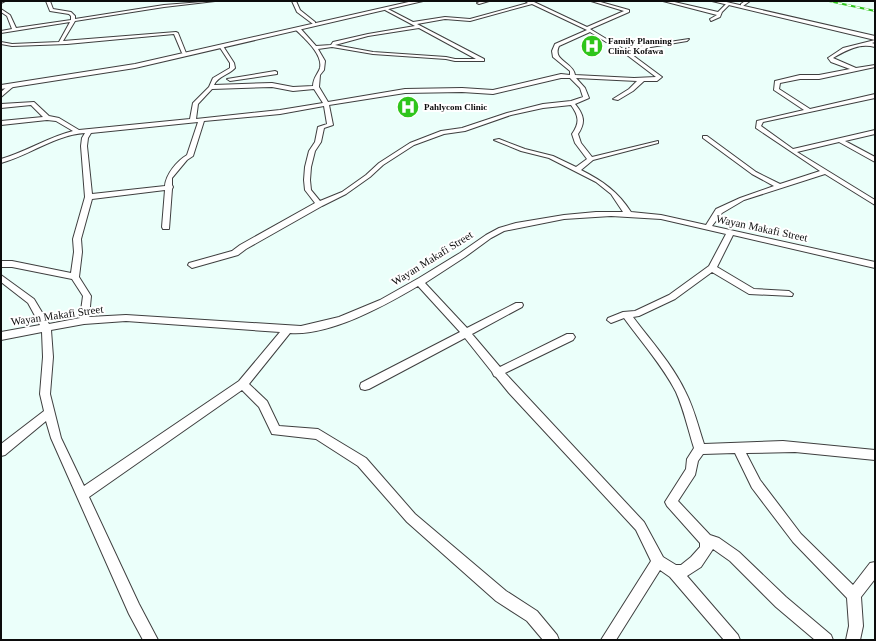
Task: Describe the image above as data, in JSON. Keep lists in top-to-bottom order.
{
  "streets": {
    "street": ["Wayan Makafi Street"]
  },
  "places": {
    "hospital": ["Family Planning Clinic Kofawa", "Pahlycom Clinic"]
  }
}
